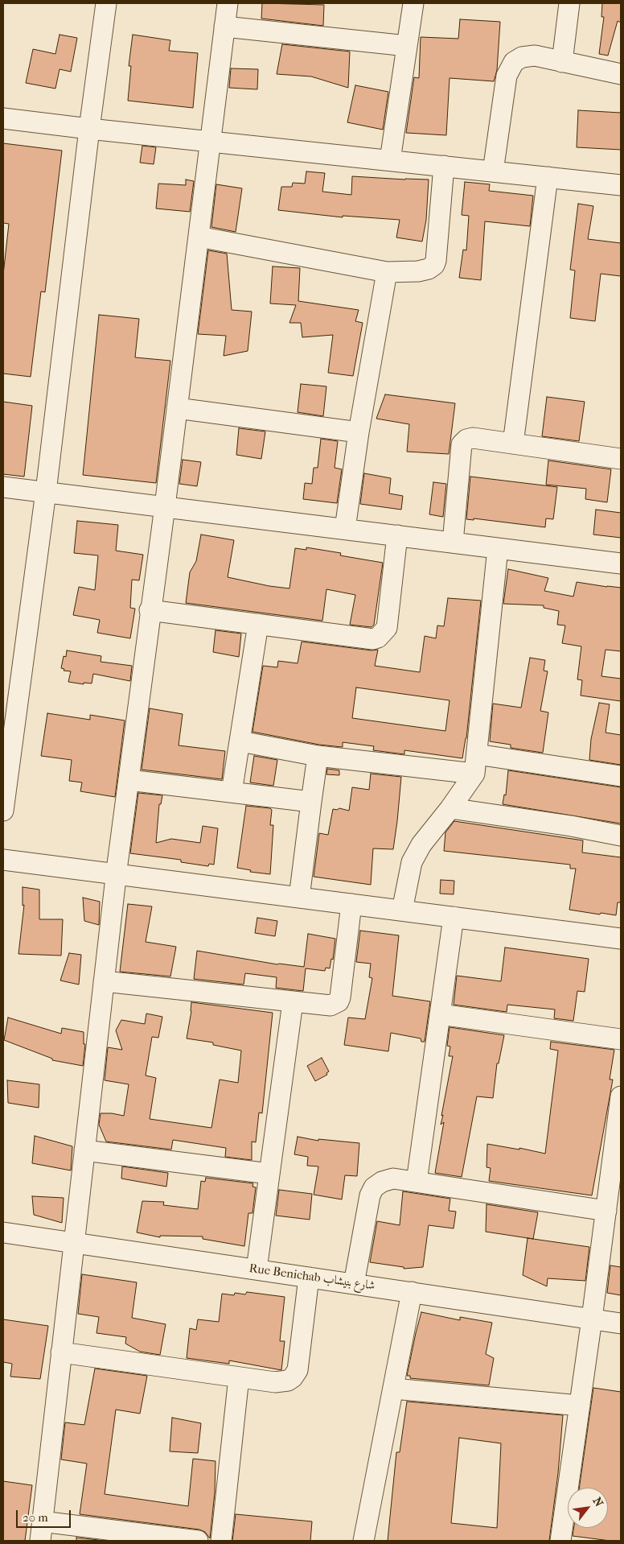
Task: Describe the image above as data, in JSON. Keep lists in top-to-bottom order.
{
  "streets": {
    "street": ["Rue Benichab شارع بنيشاب"]
  },
  "scale_bar": "20 m",
  "north": "top right"
}
